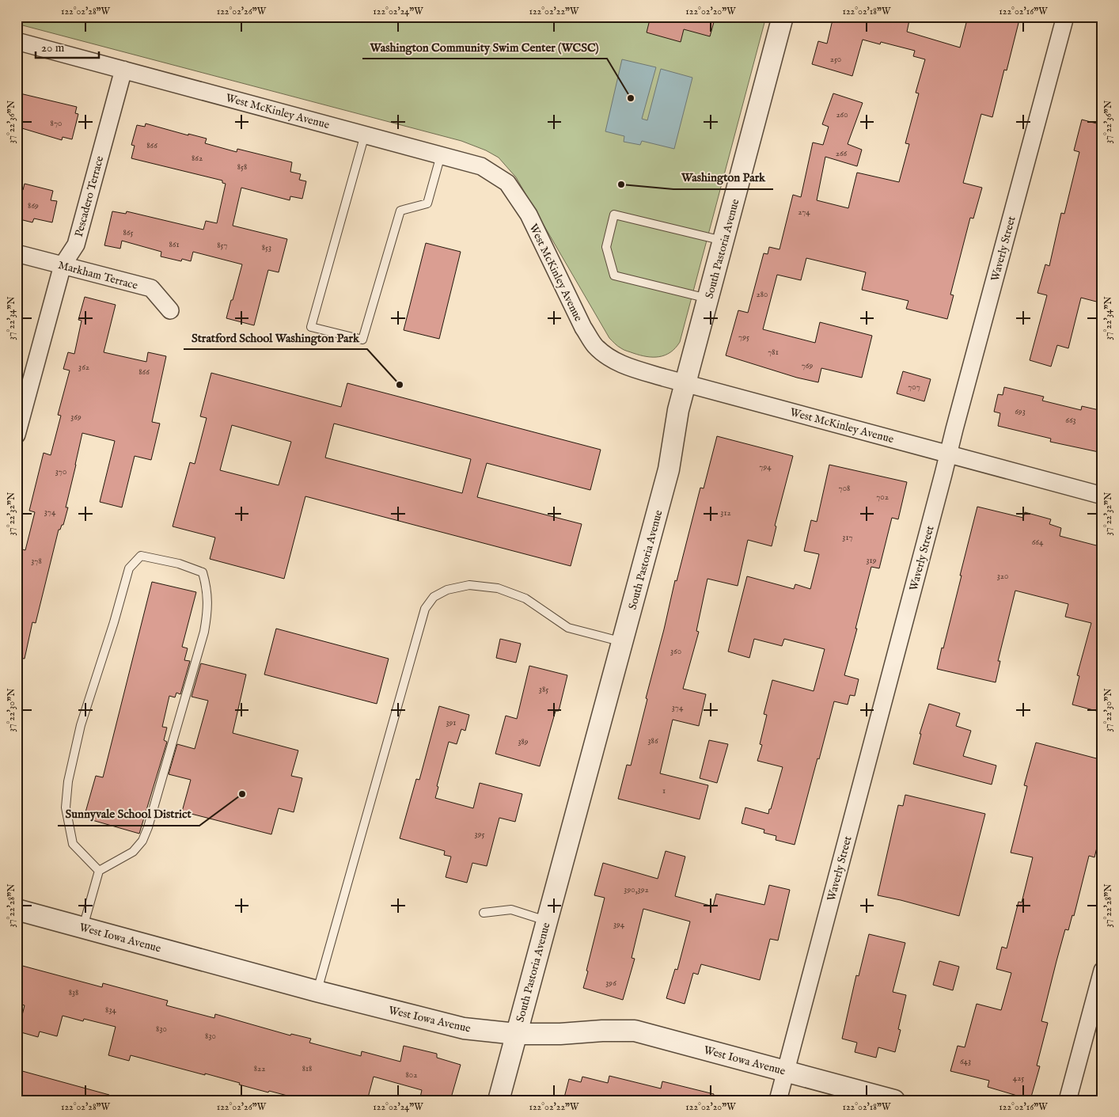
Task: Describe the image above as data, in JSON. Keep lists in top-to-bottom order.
{
  "streets": {
    "street": [
      "West McKinley Avenue",
      "Pescadero Terrace",
      "South Pastoria Avenue",
      "Waverly Street",
      "Markham Terrace",
      "West Iowa Avenue"
    ]
  },
  "crossings": [
    ["West McKinley Avenue", "Pescadero Terrace"],
    ["West McKinley Avenue", "South Pastoria Avenue"],
    ["West McKinley Avenue", "Waverly Street"],
    ["Pescadero Terrace", "Markham Terrace"],
    ["South Pastoria Avenue", "West Iowa Avenue"],
    ["Waverly Street", "West Iowa Avenue"]
  ],
  "places": [
    "Washington Community Swim Center (WCSC)",
    "Washington Park",
    "Stratford School Washington Park",
    "Sunnyvale School District"
  ],
  "house_numbers": [
    "250",
    "260",
    "870",
    "866",
    "266",
    "862",
    "858",
    "869",
    "274",
    "865",
    "861",
    "857",
    "853",
    "280",
    "795",
    "781",
    "769",
    "362",
    "866",
    "707",
    "693",
    "369",
    "663",
    "794",
    "370",
    "708",
    "702",
    "374",
    "312",
    "317",
    "664",
    "319",
    "378",
    "320",
    "360",
    "385",
    "374",
    "391",
    "386",
    "389",
    "1",
    "395",
    "390,392",
    "394",
    "396",
    "838",
    "834",
    "830",
    "830",
    "643",
    "822",
    "818",
    "802",
    "425"
  ],
  "scale_bar": "20 m",
  "coordinates": [
    "122°02'28\"W",
    "122°02'26\"W",
    "122°02'24\"W",
    "122°02'22\"W",
    "122°02'20\"W",
    "122°02'18\"W",
    "122°02'16\"W",
    "37°22'36\"N",
    "37°22'34\"N",
    "37°22'32\"N",
    "37°22'30\"N",
    "37°22'28\"N"
  ]
}
